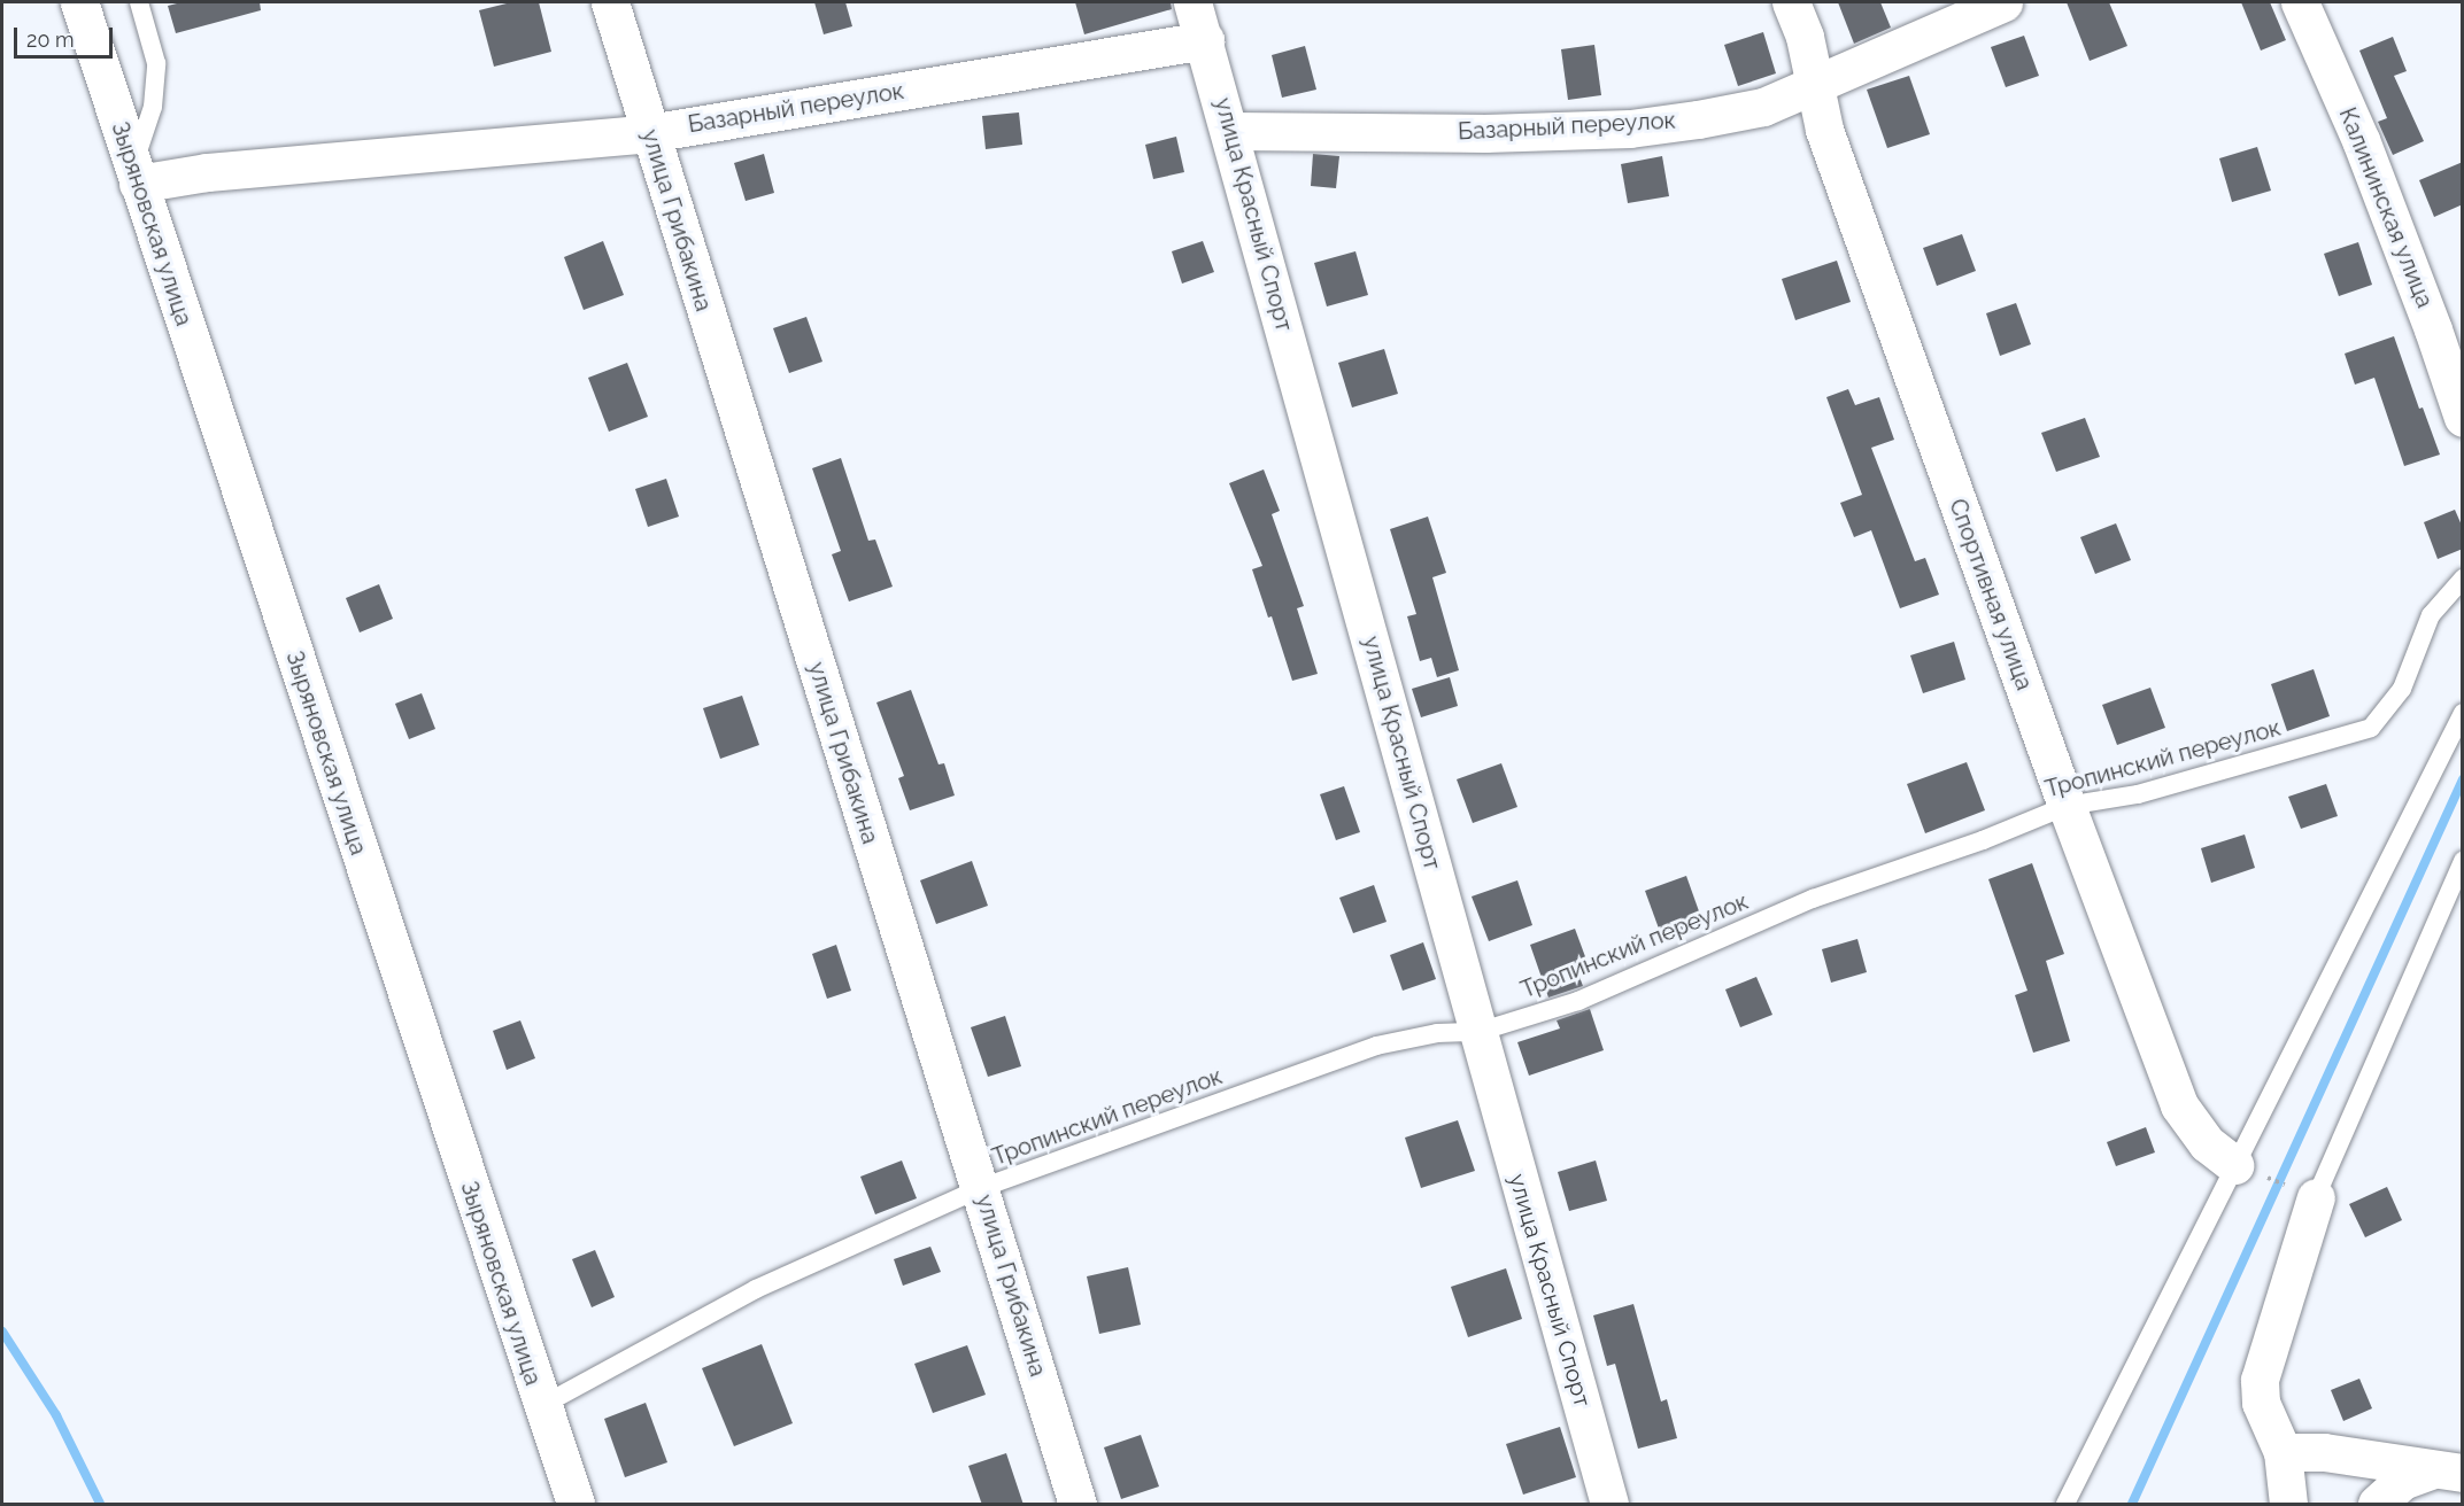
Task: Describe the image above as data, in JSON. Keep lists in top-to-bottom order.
{
  "streets": {
    "street": [
      "Базарный переулок",
      "Калининская улица",
      "улица Красный Спорт",
      "улица Грибакина",
      "Зыряновская улица",
      "Спортивная улица"
    ],
    "lane": ["Тропинский переулок"]
  },
  "crossings": [
    ["Базарный переулок", "улица Красный Спорт"],
    ["Базарный переулок", "улица Грибакина"],
    ["Базарный переулок", "Зыряновская улица"],
    ["Базарный переулок", "Спортивная улица"],
    ["улица Красный Спорт", "Тропинский переулок"],
    ["улица Грибакина", "Тропинский переулок"],
    ["Зыряновская улица", "Тропинский переулок"],
    ["Спортивная улица", "Тропинский переулок"]
  ],
  "scale_bar": "20 m"
}
